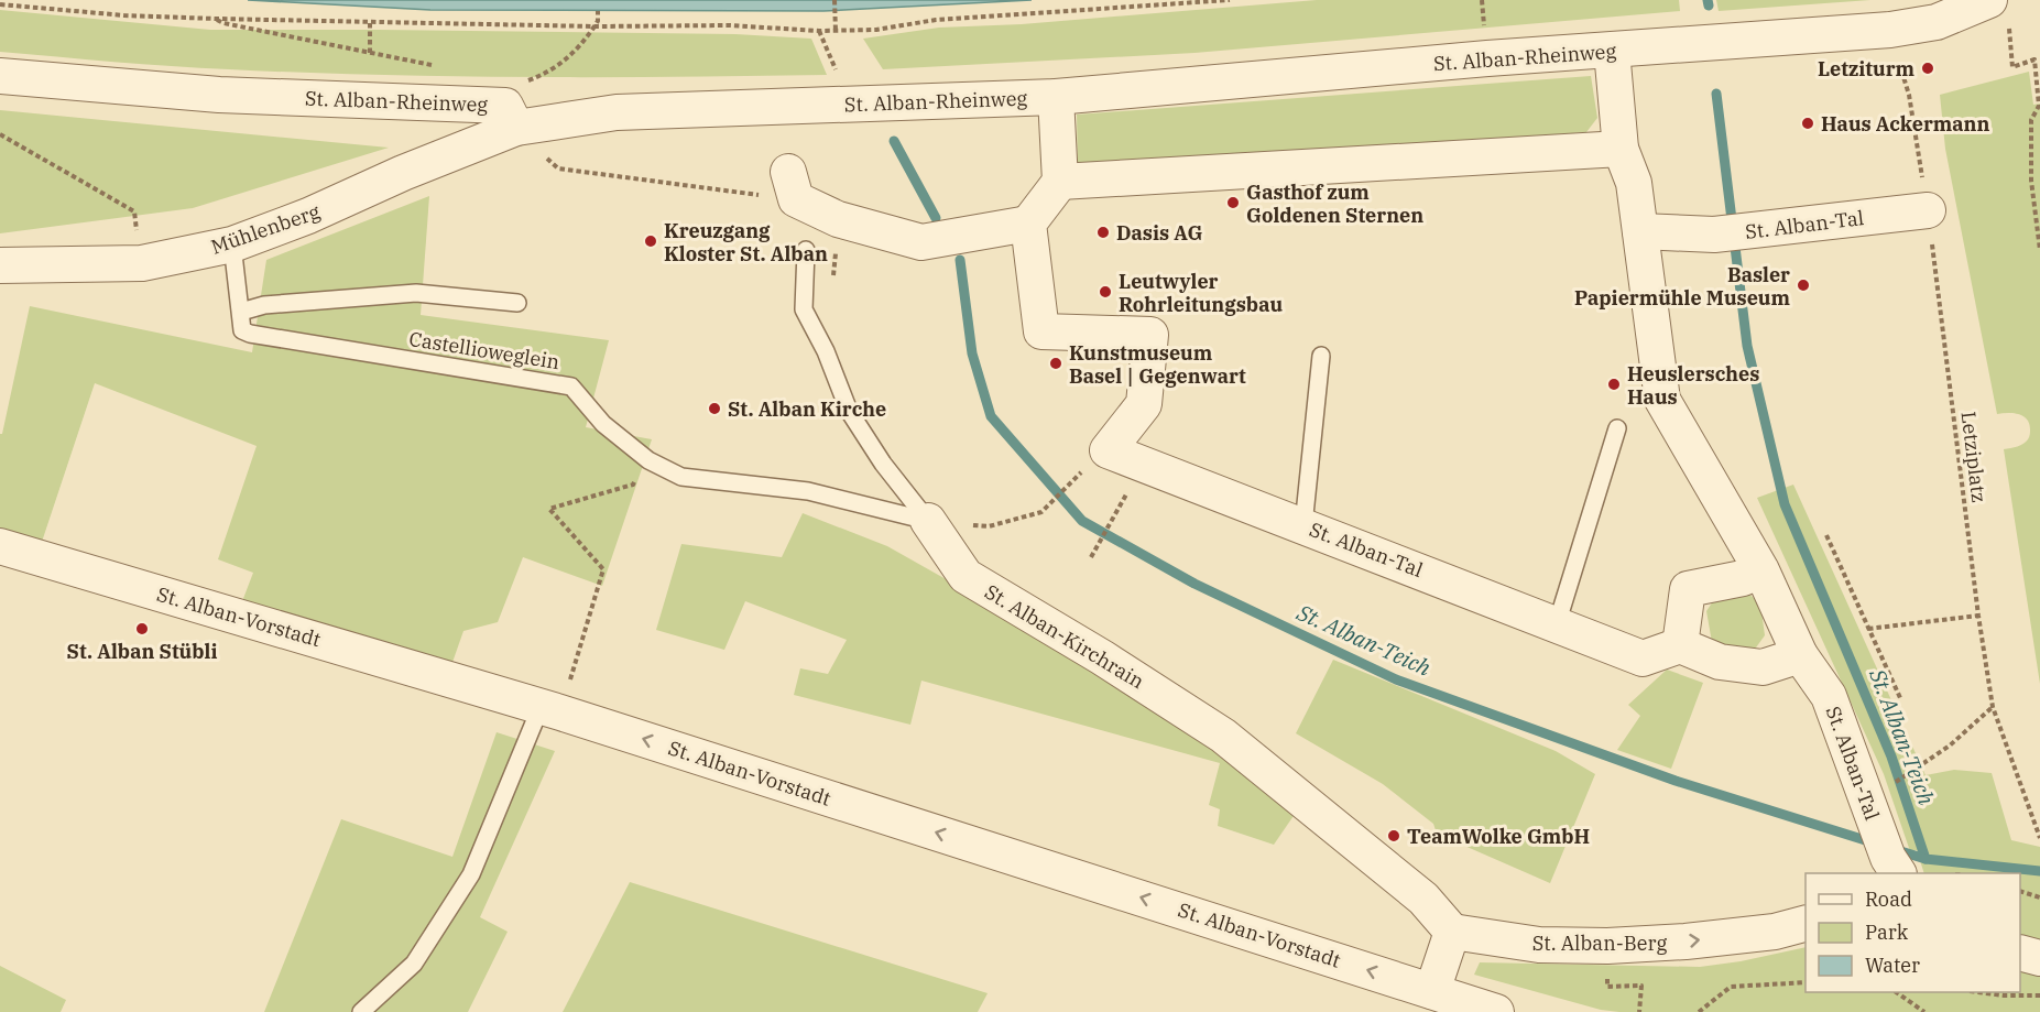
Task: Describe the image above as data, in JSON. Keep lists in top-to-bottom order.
{
  "streets": {
    "street": [
      "St. Alban-Rheinweg",
      "St. Alban-Tal",
      "Mühlenberg",
      "St. Alban-Vorstadt",
      "St. Alban-Kirchrain",
      "St. Alban-Berg"
    ],
    "lane": ["Castellioweglein"],
    "path": ["Letziplatz"]
  },
  "crossings": [
    ["St. Alban-Rheinweg", "St. Alban-Tal"],
    ["St. Alban-Rheinweg", "Mühlenberg"],
    ["St. Alban-Rheinweg", "Letziplatz"],
    ["St. Alban-Tal", "Letziplatz"],
    ["Mühlenberg", "Castellioweglein"],
    ["Castellioweglein", "St. Alban-Kirchrain"],
    ["St. Alban-Kirchrain", "St. Alban-Berg"]
  ],
  "one_way": ["St. Alban-Vorstadt", "St. Alban-Berg"],
  "water": ["St. Alban-Teich"],
  "places": [
    "Letziturm",
    "Haus Ackermann",
    "Gasthof zum Goldenen Sternen",
    "Dasis AG",
    "Kreuzgang Kloster St. Alban",
    "Basler Papiermühle Museum",
    "Leutwyler Rohrleitungsbau",
    "Kunstmuseum Basel | Gegenwart",
    "Heuslersches Haus",
    "St. Alban Kirche",
    "St. Alban Stübli",
    "TeamWolke GmbH"
  ],
  "legend": ["Road", "Park", "Water"]
}
